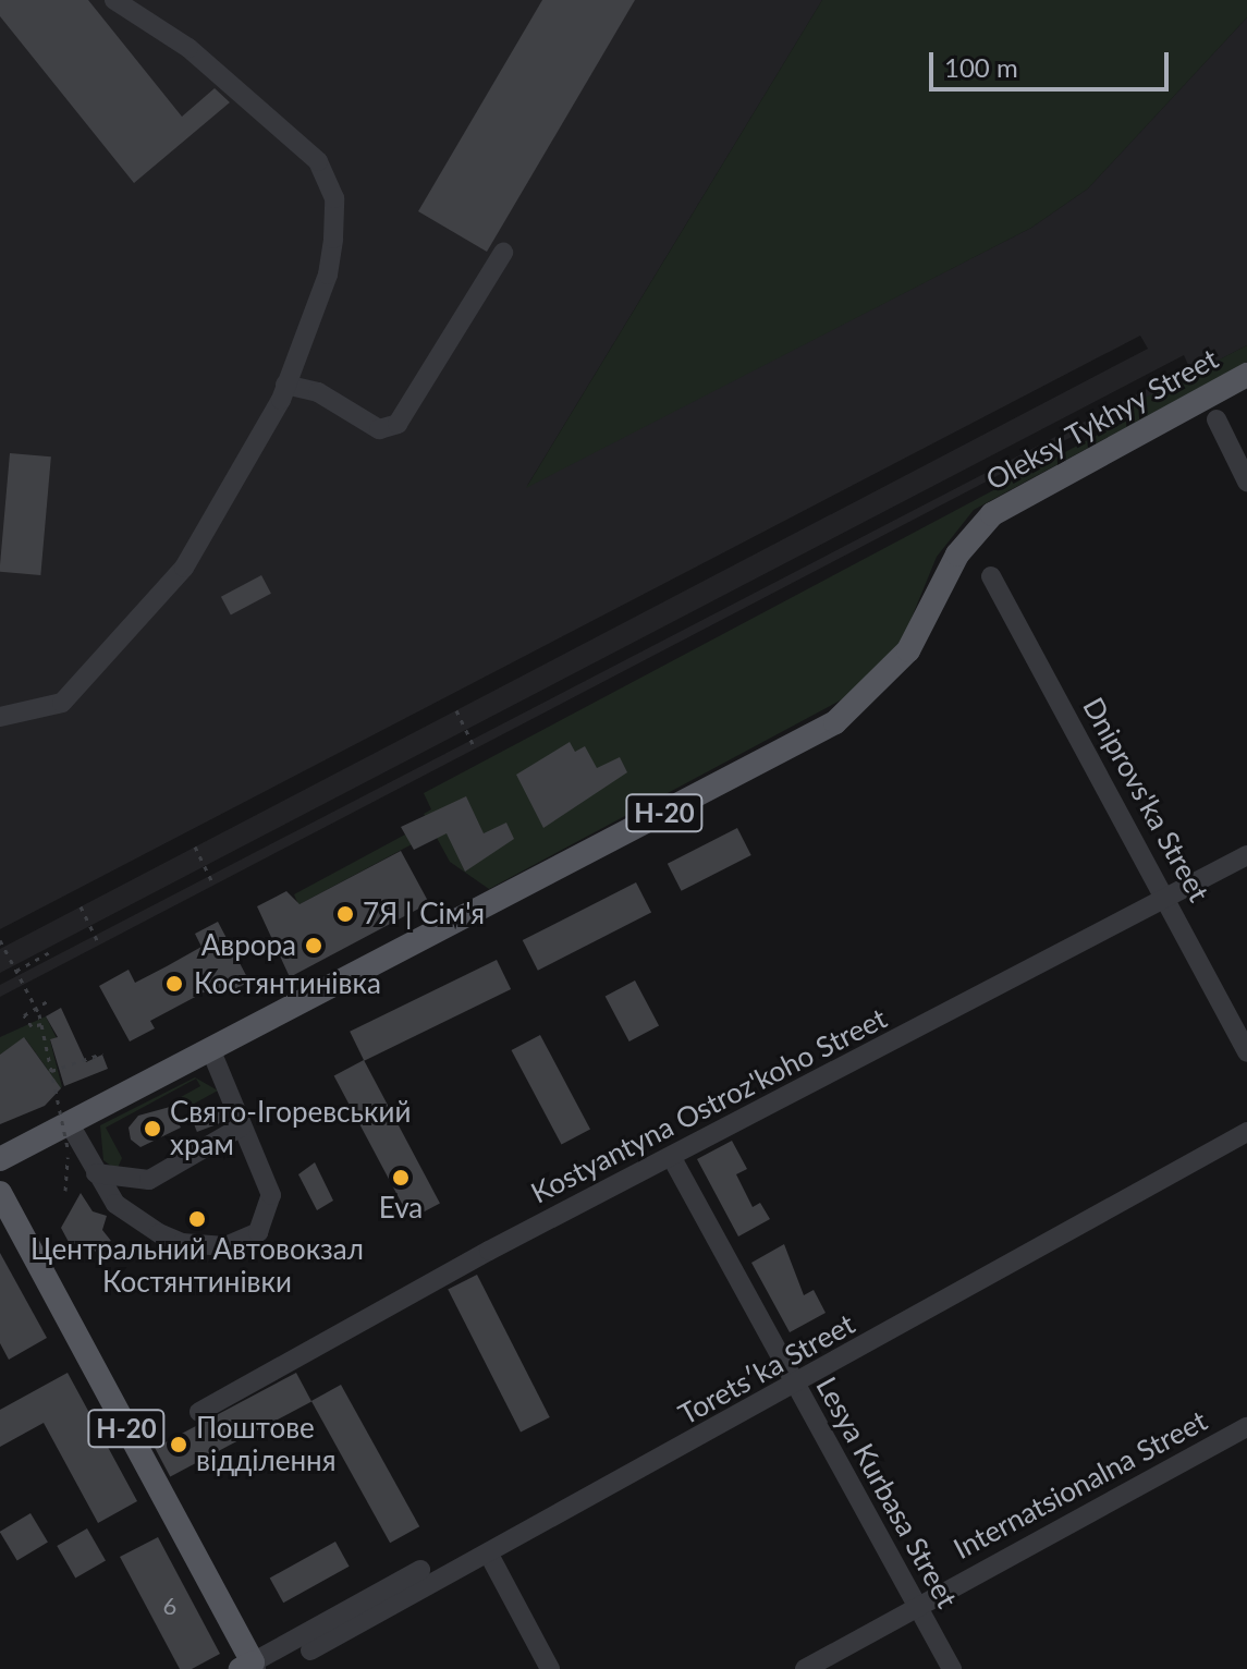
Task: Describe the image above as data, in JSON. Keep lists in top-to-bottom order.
{
  "streets": {
    "main road": ["Oleksy Tykhyy Street", "Н-20"],
    "street": [
      "Dniprovs'ka Street",
      "Kostyantyna Ostroz'koho Street",
      "Toretsʹka Street",
      "Internatsionalna Street",
      "Lesya Kurbasa Street"
    ]
  },
  "crossings": [
    ["Dniprovs'ka Street", "Kostyantyna Ostroz'koho Street"],
    ["Kostyantyna Ostroz'koho Street", "Lesya Kurbasa Street"],
    ["Toretsʹka Street", "Lesya Kurbasa Street"],
    ["Internatsionalna Street", "Lesya Kurbasa Street"]
  ],
  "places": [
    "7Я | Сім'я",
    "Аврора",
    "Костянтинівка",
    "Свято-Ігоревський храм",
    "Eva",
    "Центральний Автовокзал Костянтинівки",
    "Поштове відділення"
  ],
  "house_numbers": ["6"],
  "scale_bar": "100 m"
}
